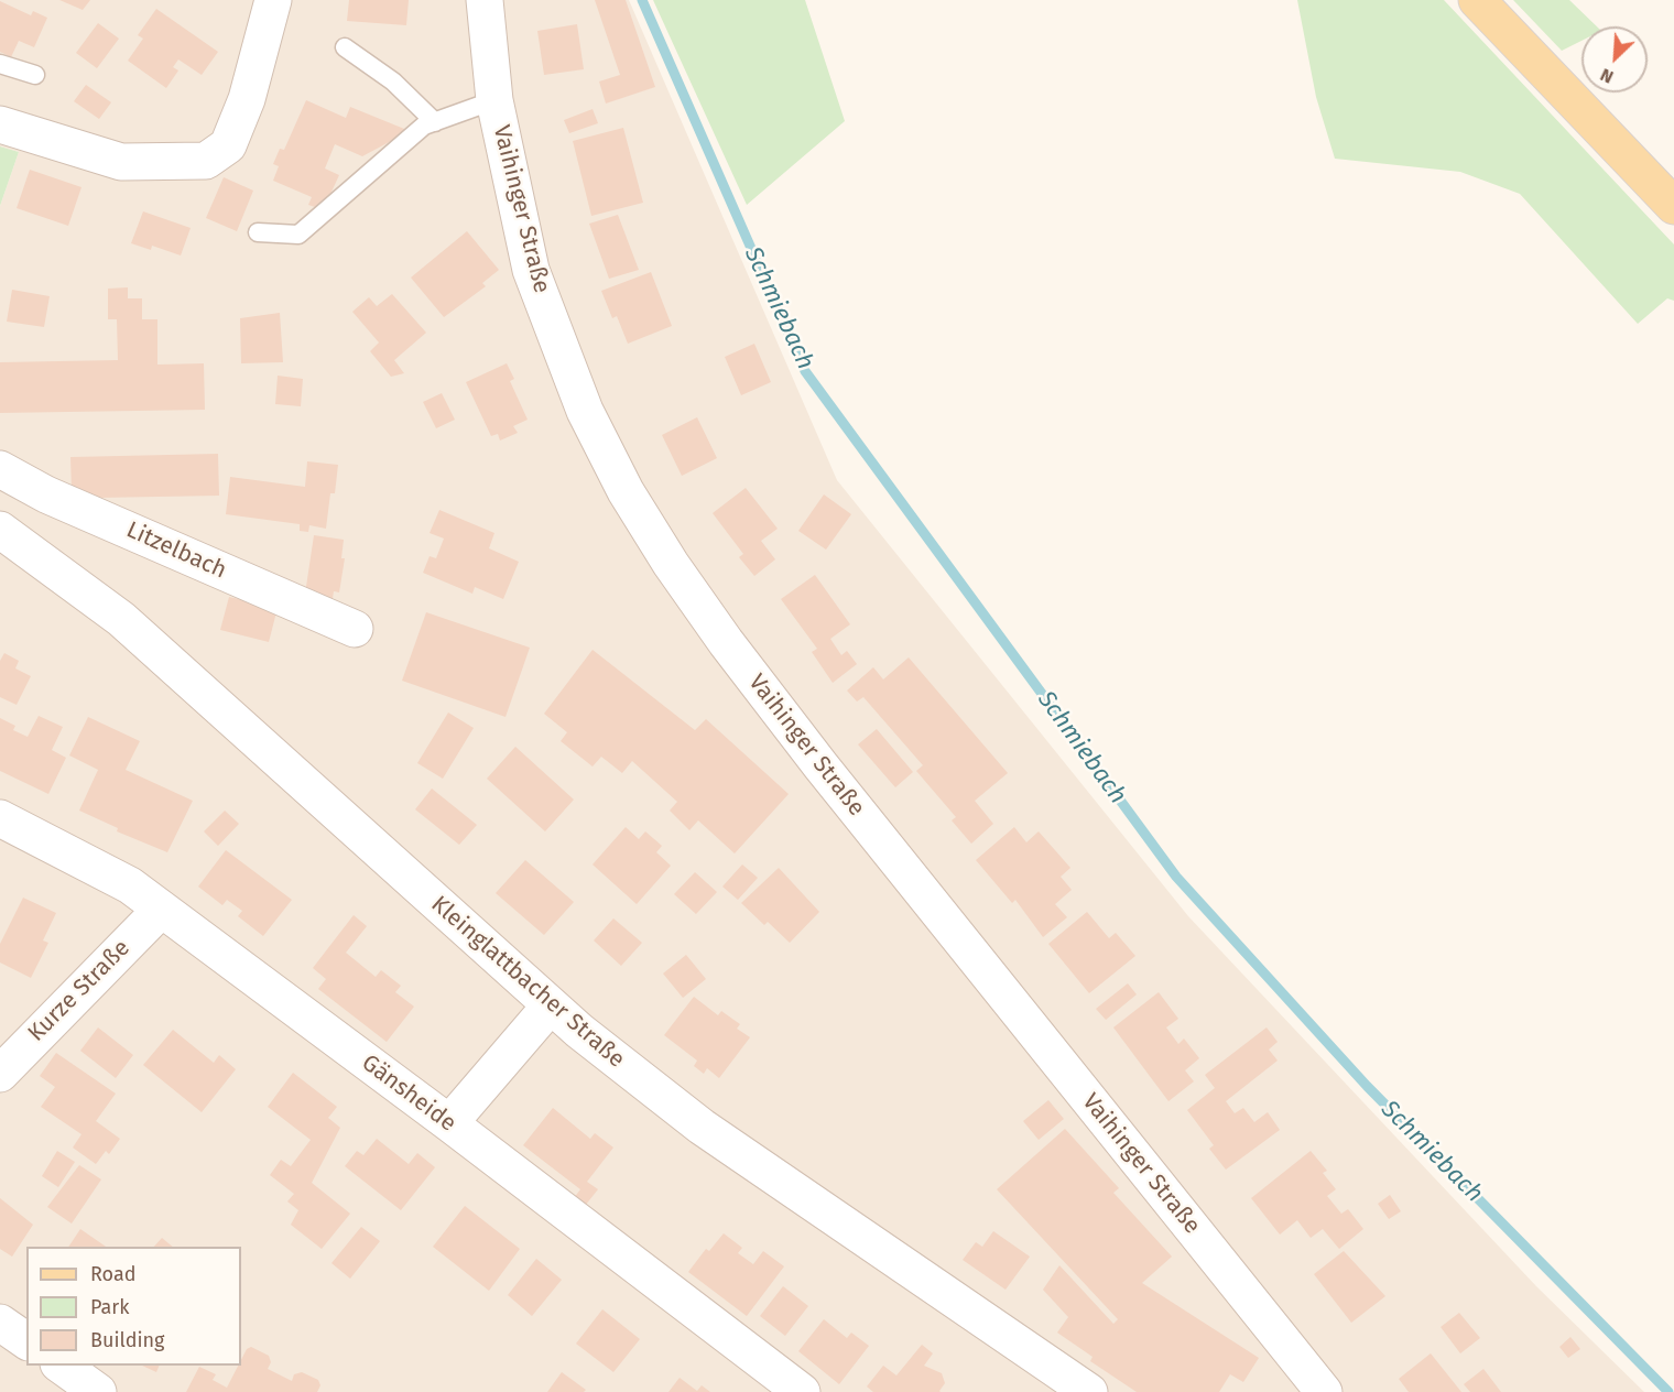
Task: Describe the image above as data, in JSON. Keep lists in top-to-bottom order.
{
  "streets": {
    "street": [
      "Vaihinger Straße",
      "Litzelbach",
      "Kleinglattbacher Straße",
      "Kurze Straße",
      "Gänsheide"
    ]
  },
  "crossings": [
    ["Kurze Straße", "Gänsheide"]
  ],
  "water": ["Schmiebach"],
  "legend": ["Road", "Park", "Building"],
  "north": "bottom left"
}
